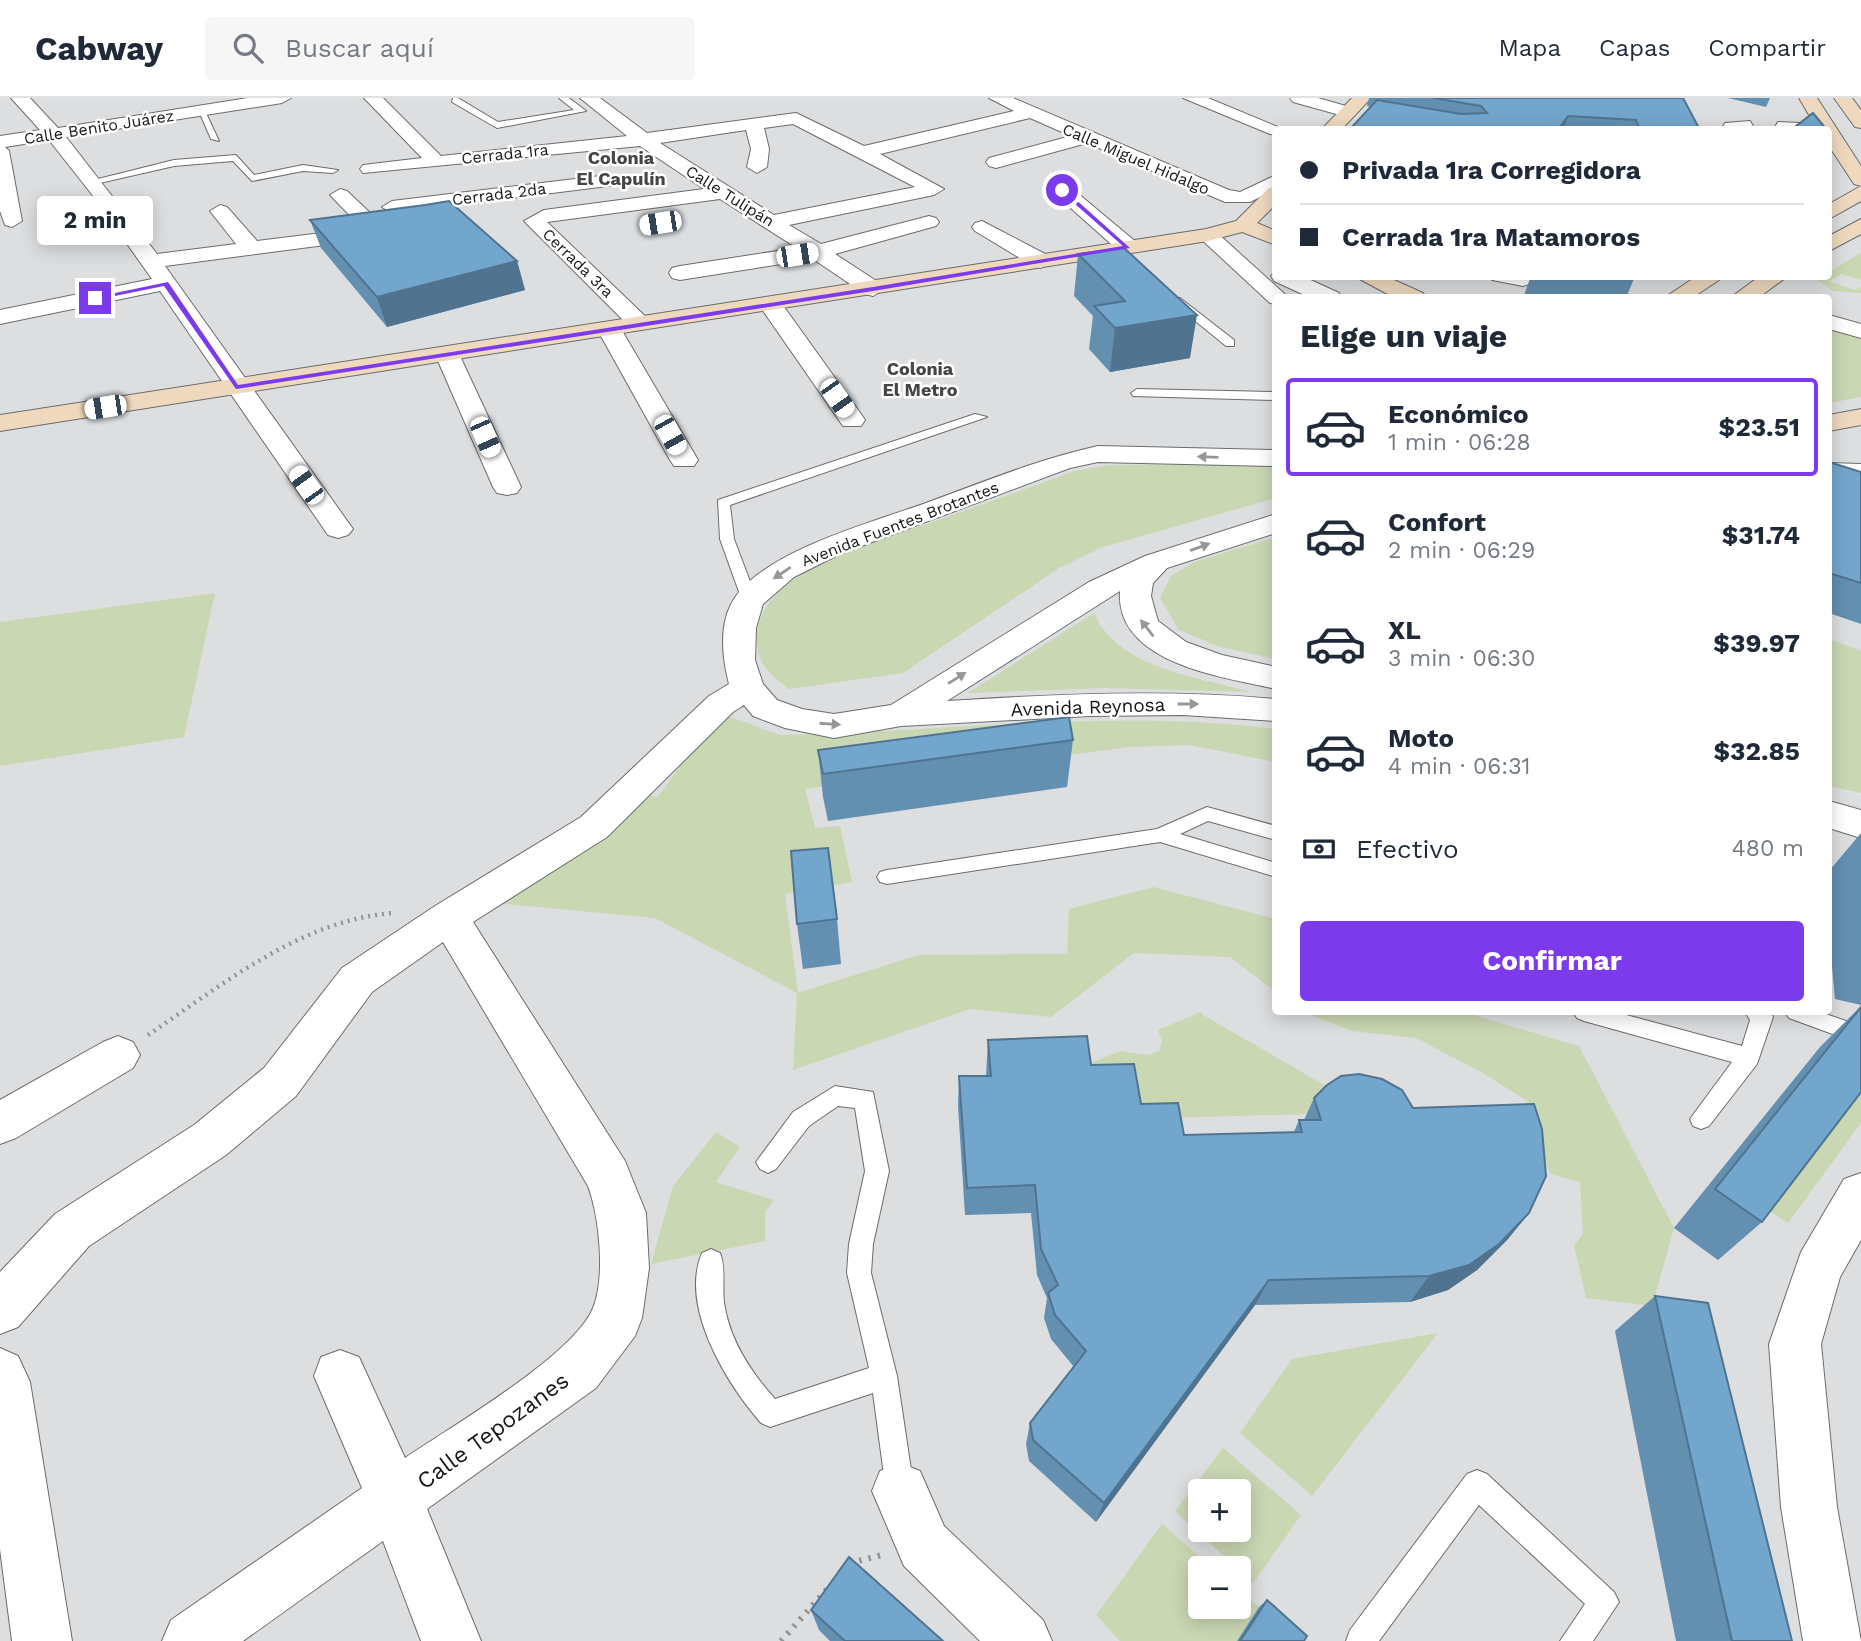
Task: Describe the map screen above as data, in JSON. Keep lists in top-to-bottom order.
{
  "streets": {
    "street": [
      "Calle Benito Juárez",
      "Cerrada 1ra",
      "Calle Miguel Hidalgo",
      "Cerrada 2da",
      "Calle Tulipán",
      "Cerrada 3ra",
      "Avenida Fuentes Brotantes",
      "Avenida Reynosa",
      "Calle Tepozanes"
    ]
  },
  "crossings": [
    ["Cerrada 1ra", "Calle Tulipán"],
    ["Calle Tulipán", "Cerrada 3ra"]
  ],
  "districts": ["Colonia El Capulín", "Colonia El Metro"],
  "page": {
    "header": "Cabway",
    "search": "Buscar aquí",
    "nav": ["Mapa", "Capas", "Compartir"],
    "banner": ["Privada 1ra Corregidora", "Cerrada 1ra Matamoros"],
    "bubble": "2 min",
    "heading": "Elige un viaje",
    "list": [
      {
        "name": "Económico",
        "note": "1 min · 06:28",
        "value": "$23.51"
      },
      {
        "name": "Confort",
        "note": "2 min · 06:29",
        "value": "$31.74"
      },
      {
        "name": "XL",
        "note": "3 min · 06:30",
        "value": "$39.97"
      },
      {
        "name": "Moto",
        "note": "4 min · 06:31",
        "value": "$32.85"
      }
    ],
    "pay": ["Efectivo", "480 m"],
    "buttons": "Confirmar",
    "map_buttons": ["+", "−"]
  }
}
